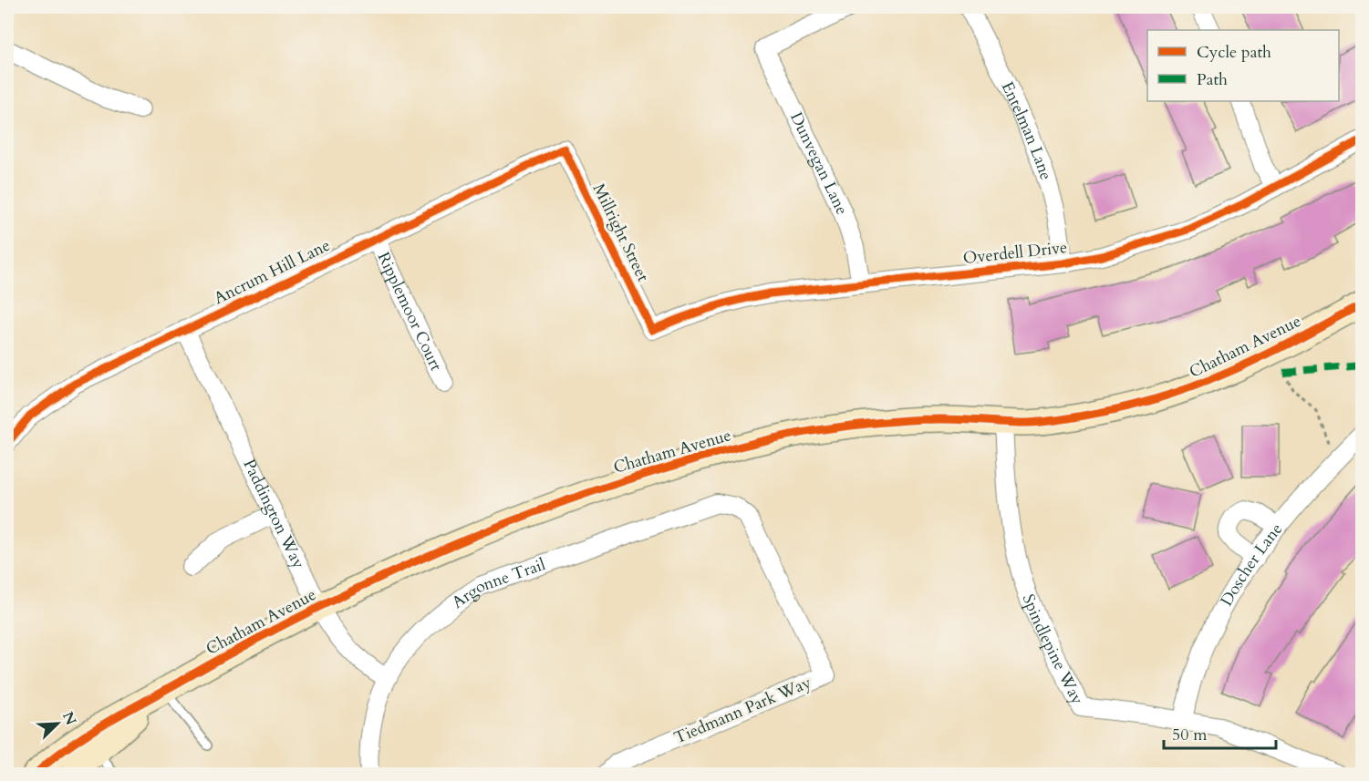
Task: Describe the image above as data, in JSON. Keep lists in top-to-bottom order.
{
  "streets": {
    "street": [
      "Entelman Lane",
      "Dunvegan Lane",
      "Millright Street",
      "Overdell Drive",
      "Ancrum Hill Lane",
      "Ripplemoor Court",
      "Chatham Avenue",
      "Paddington Way",
      "Doscher Lane",
      "Argonne Trail",
      "Spindlepine Way",
      "Tiedmann Park Way"
    ]
  },
  "crossings": [
    ["Entelman Lane", "Overdell Drive"],
    ["Dunvegan Lane", "Overdell Drive"],
    ["Millright Street", "Overdell Drive"],
    ["Millright Street", "Ancrum Hill Lane"],
    ["Ancrum Hill Lane", "Ripplemoor Court"],
    ["Ancrum Hill Lane", "Paddington Way"],
    ["Chatham Avenue", "Paddington Way"],
    ["Chatham Avenue", "Spindlepine Way"],
    ["Paddington Way", "Argonne Trail"],
    ["Doscher Lane", "Spindlepine Way"],
    ["Argonne Trail", "Tiedmann Park Way"]
  ],
  "legend": ["Cycle path", "Path"],
  "scale_bar": "50 m",
  "north": "top right"
}
